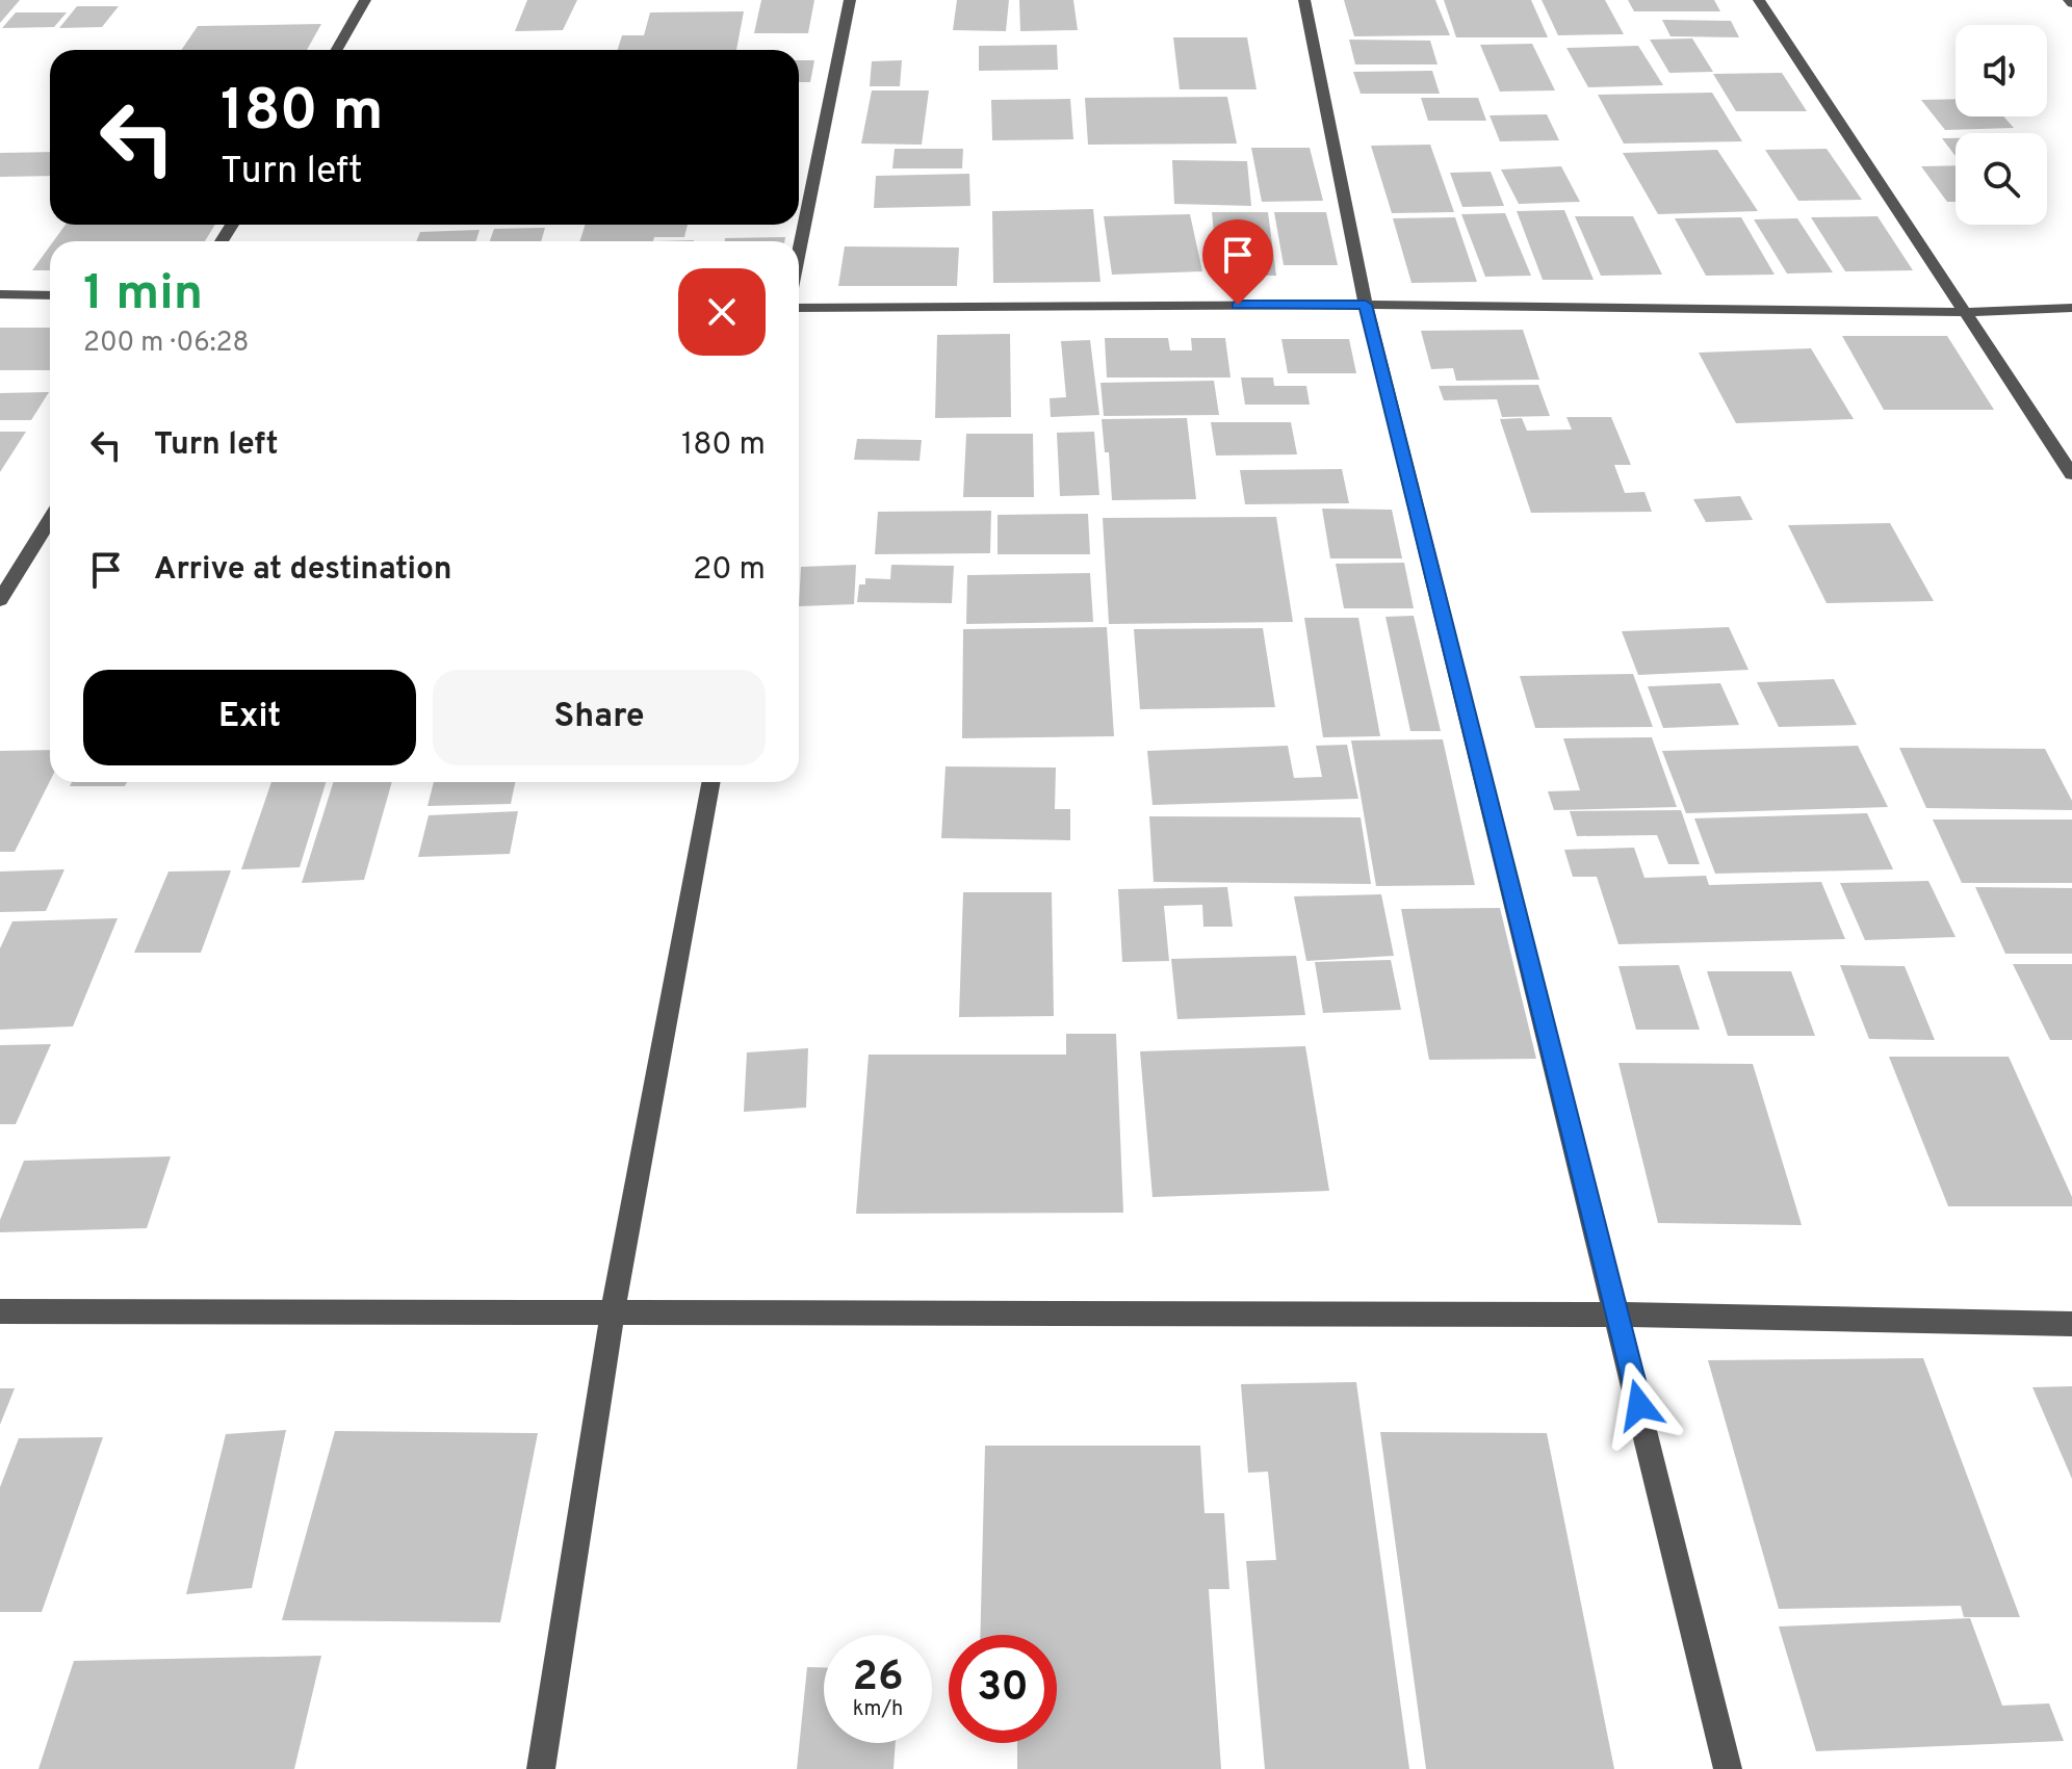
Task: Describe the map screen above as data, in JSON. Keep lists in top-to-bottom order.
{
  "page": {
    "turn": ["180 m", "Turn left"],
    "heading": ["1 min", "200 m · 06:28"],
    "list": [
      {
        "name": "Turn left",
        "value": "180 m"
      },
      {
        "name": "Arrive at destination",
        "value": "20 m"
      }
    ],
    "buttons": ["Exit", "Share"],
    "speed": "26 km/h",
    "limit": "30"
  }
}
